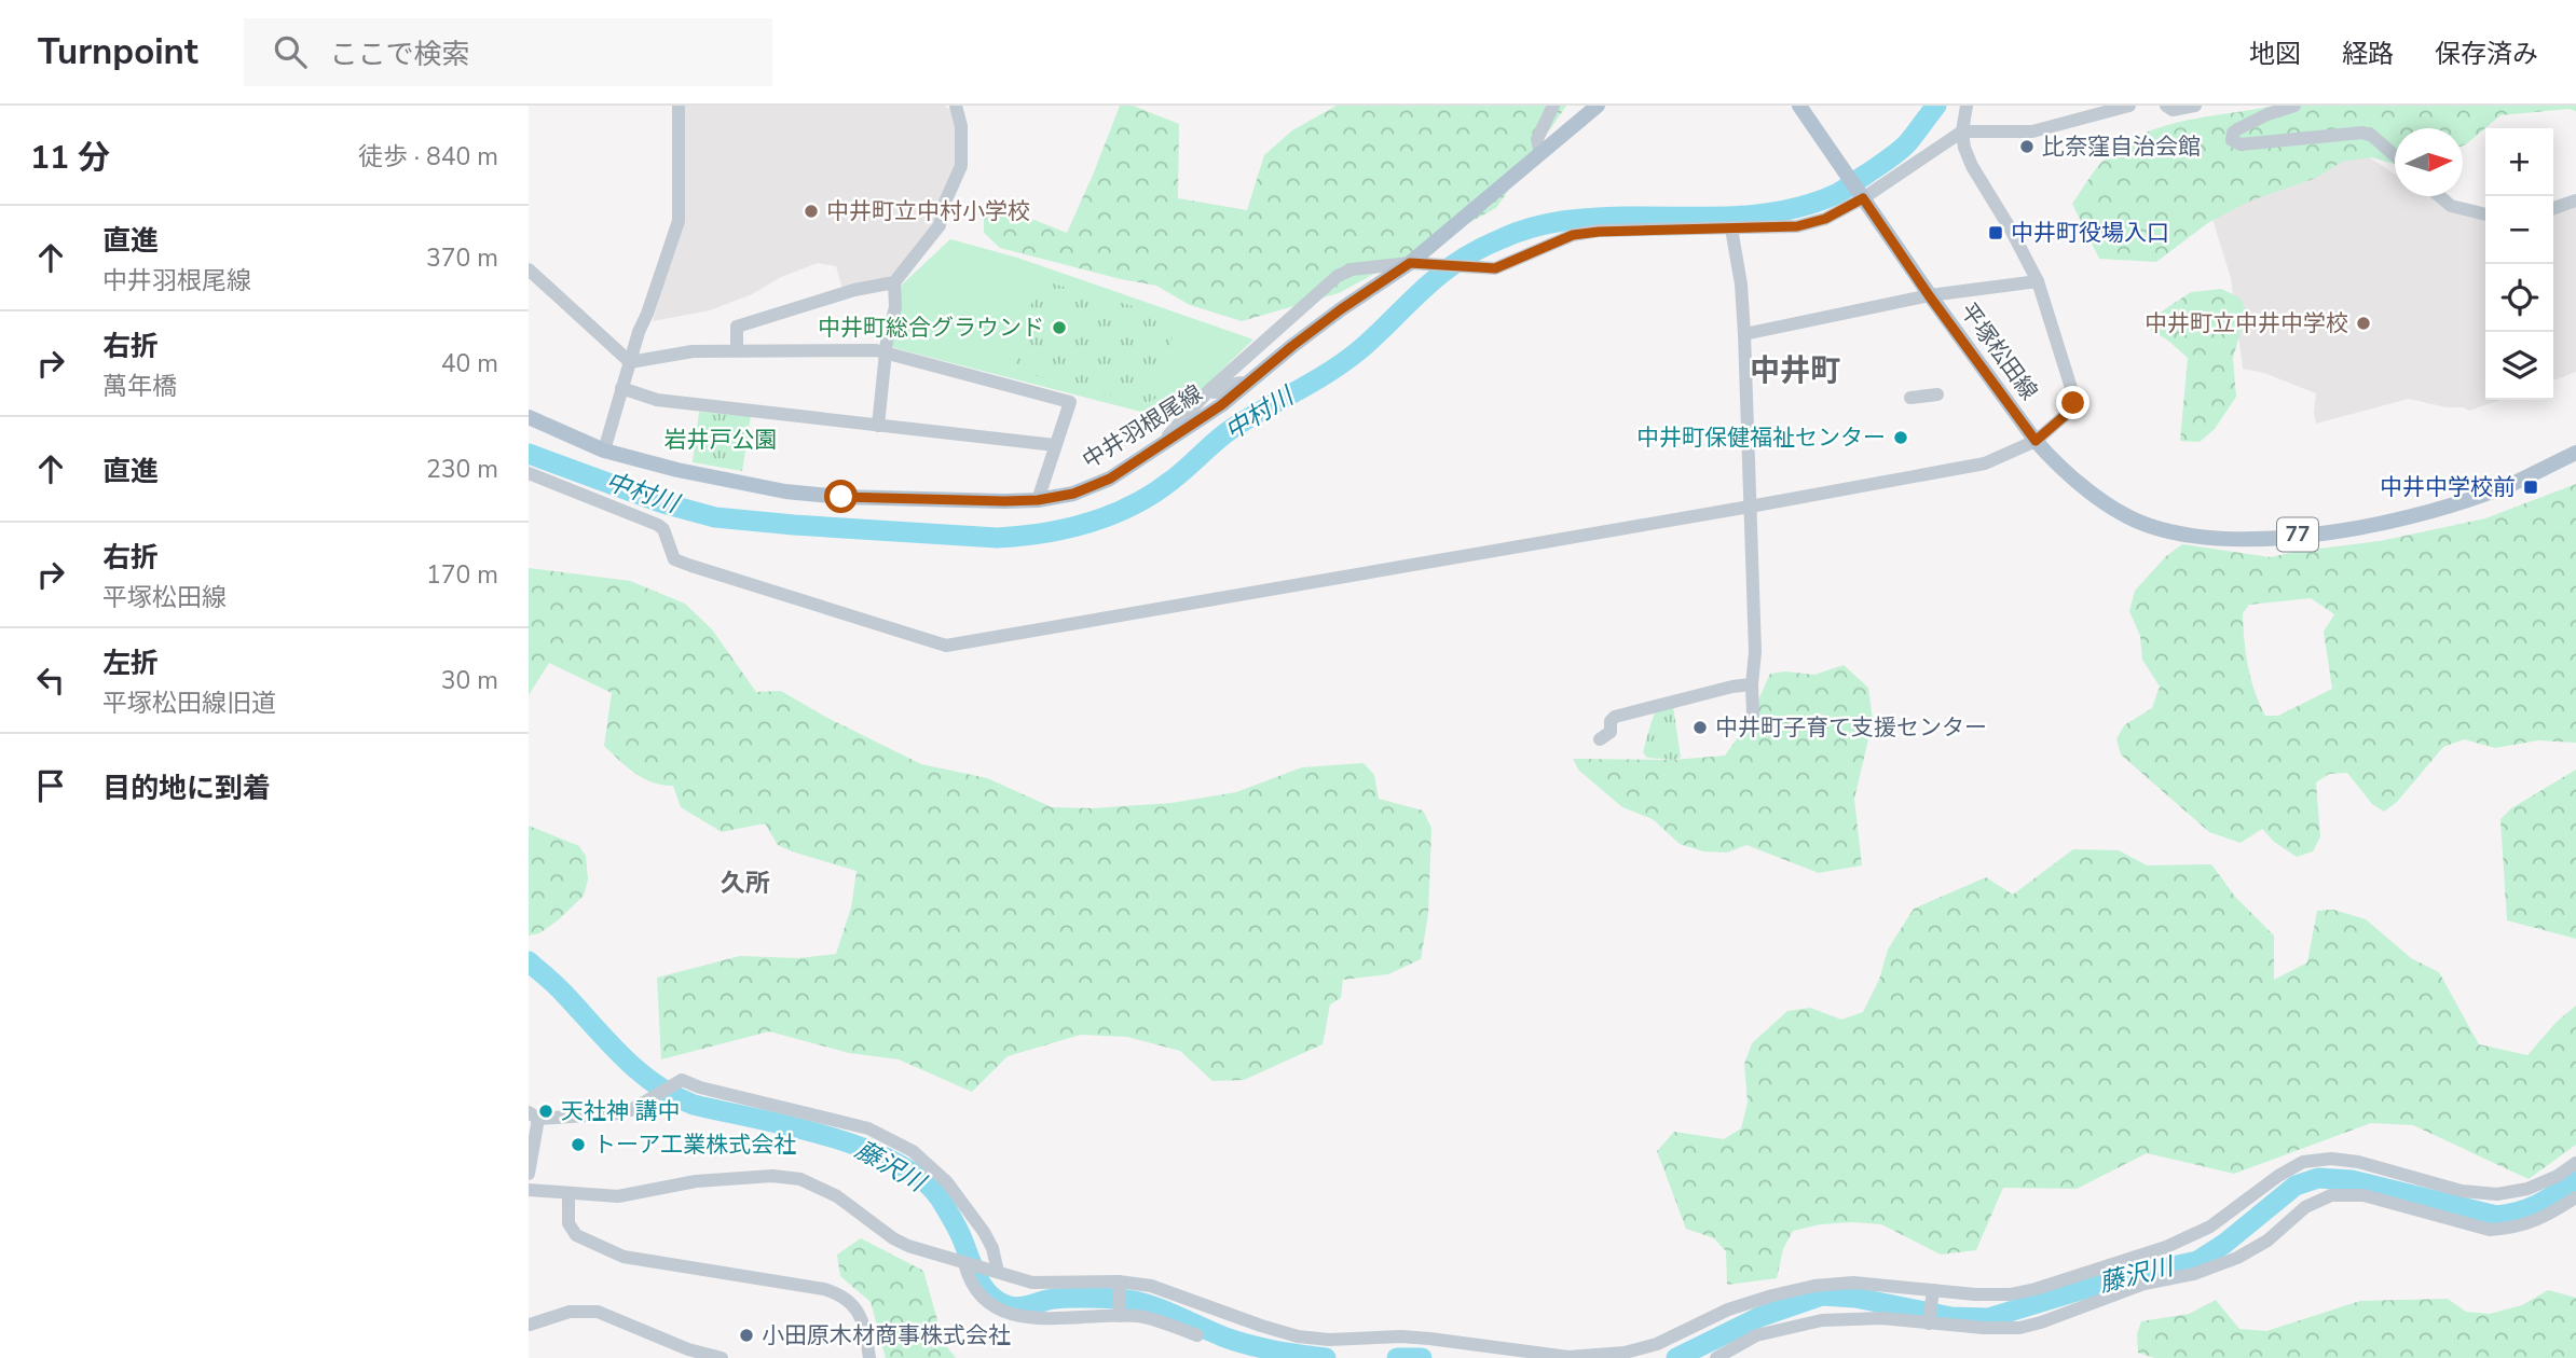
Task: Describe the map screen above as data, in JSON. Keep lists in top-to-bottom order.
{
  "streets": {
    "main road": ["平塚松田線", "中井羽根尾線", "77"]
  },
  "districts": ["中井町", "久所"],
  "water": ["中村川", "藤沢川"],
  "parks": ["岩井戸公園"],
  "places": {
    "other": [
      "比奈窪自治会館",
      "中井町立中村小学校",
      "中井町立中井中学校",
      "中井町総合グラウンド",
      "中井町保健福祉センター",
      "中井町子育て支援センター",
      "天社神 講中",
      "トーア工業株式会社",
      "小田原木材商事株式会社"
    ],
    "transit": ["中井町役場入口", "中井中学校前"]
  },
  "north": "right",
  "page": {
    "header": "Turnpoint",
    "search": "ここで検索",
    "nav": ["地図", "経路", "保存済み"],
    "heading": ["11 分", "徒歩 · 840 m"],
    "map_buttons": ["+", "−"],
    "list": [
      ["直進", "中井羽根尾線", "370 m"],
      ["右折", "萬年橋", "40 m"],
      ["直進", "230 m"],
      ["右折", "平塚松田線", "170 m"],
      ["左折", "平塚松田線旧道", "30 m"],
      "目的地に到着"
    ]
  }
}
